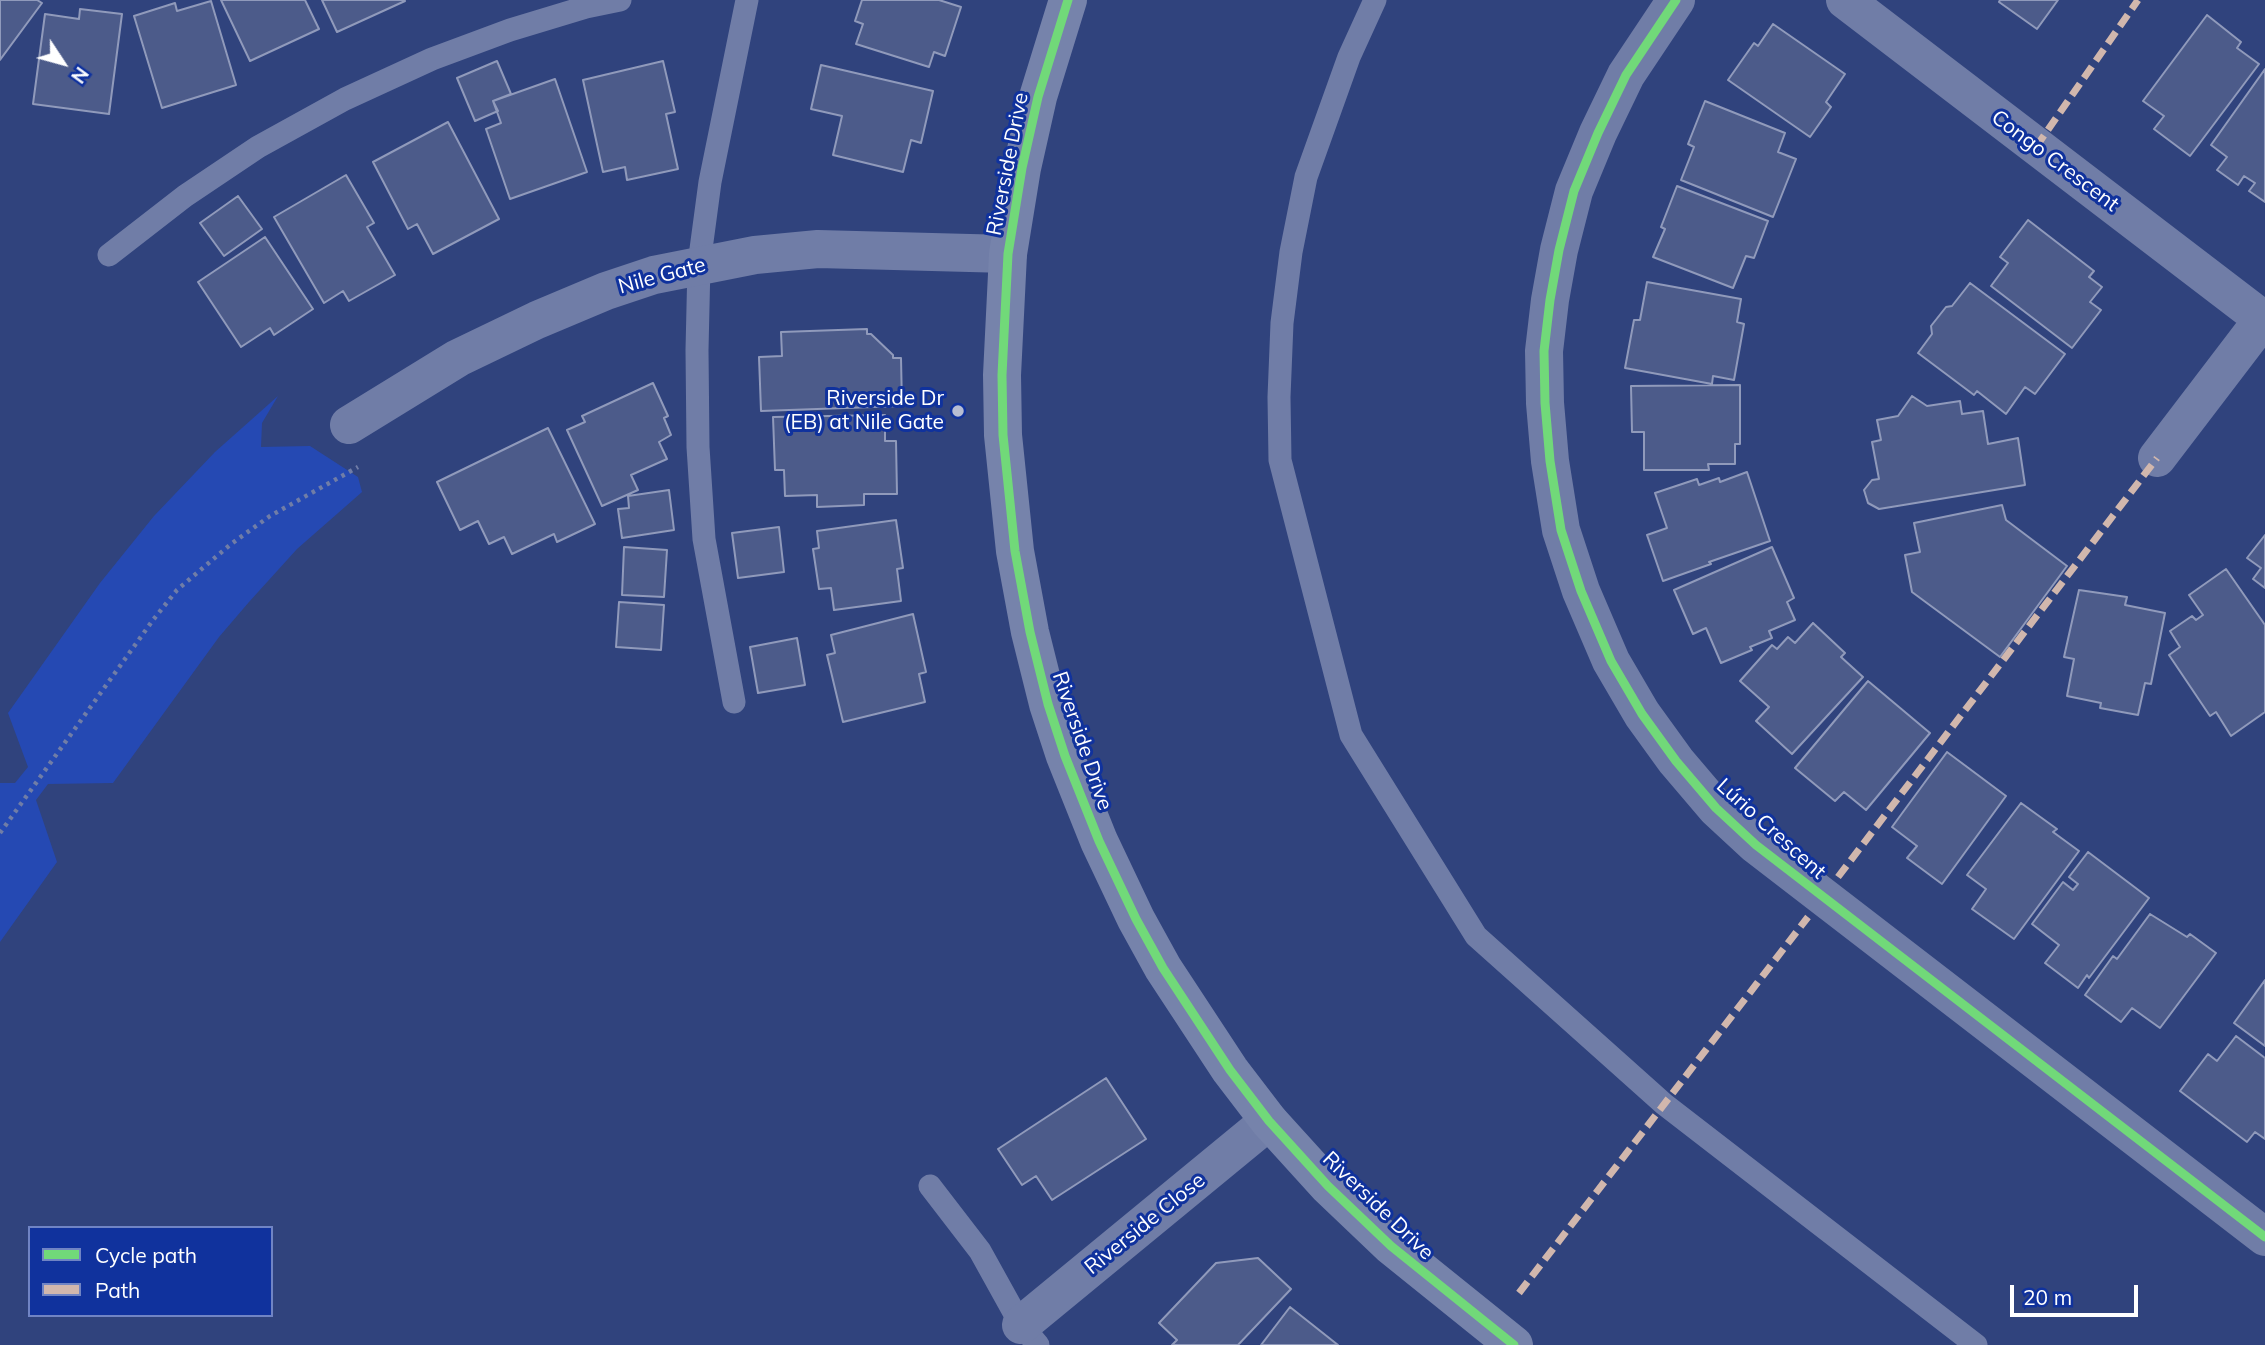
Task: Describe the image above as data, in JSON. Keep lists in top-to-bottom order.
{
  "streets": {
    "street": [
      "Congo Crescent",
      "Riverside Drive",
      "Nile Gate",
      "Lúrio Crescent",
      "Riverside Close"
    ]
  },
  "crossings": [
    ["Riverside Drive", "Nile Gate"],
    ["Riverside Drive", "Riverside Close"]
  ],
  "places": ["Riverside Dr (EB) at Nile Gate"],
  "legend": ["Cycle path", "Path"],
  "scale_bar": "20 m",
  "north": "bottom right"
}
